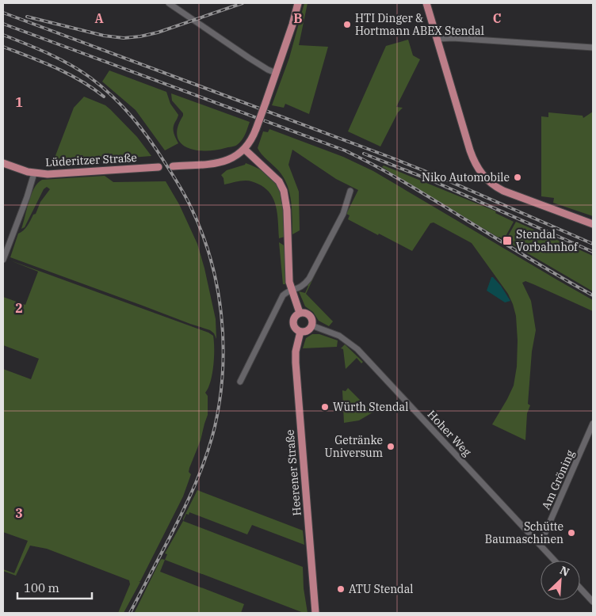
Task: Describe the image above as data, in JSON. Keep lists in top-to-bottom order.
{
  "streets": {
    "main road": ["Lüderitzer Straße", "Heerener Straße"],
    "street": ["Hoher Weg", "Am Gröning"]
  },
  "crossings": [
    ["Hoher Weg", "Heerener Straße"],
    ["Hoher Weg", "Am Gröning"]
  ],
  "places": {
    "other": [
      "HTI Dinger & Hortmann ABEX Stendal",
      "Niko Automobile",
      "Würth Stendal",
      "Getränke Universum",
      "Schütte Baumaschinen",
      "ATU Stendal"
    ],
    "transit": ["Stendal Vorbahnhof"]
  },
  "scale_bar": "100 m",
  "north": "top right",
  "grid": {
    "columns": ["A", "B", "C"],
    "rows": ["1", "2", "3"]
  }
}
